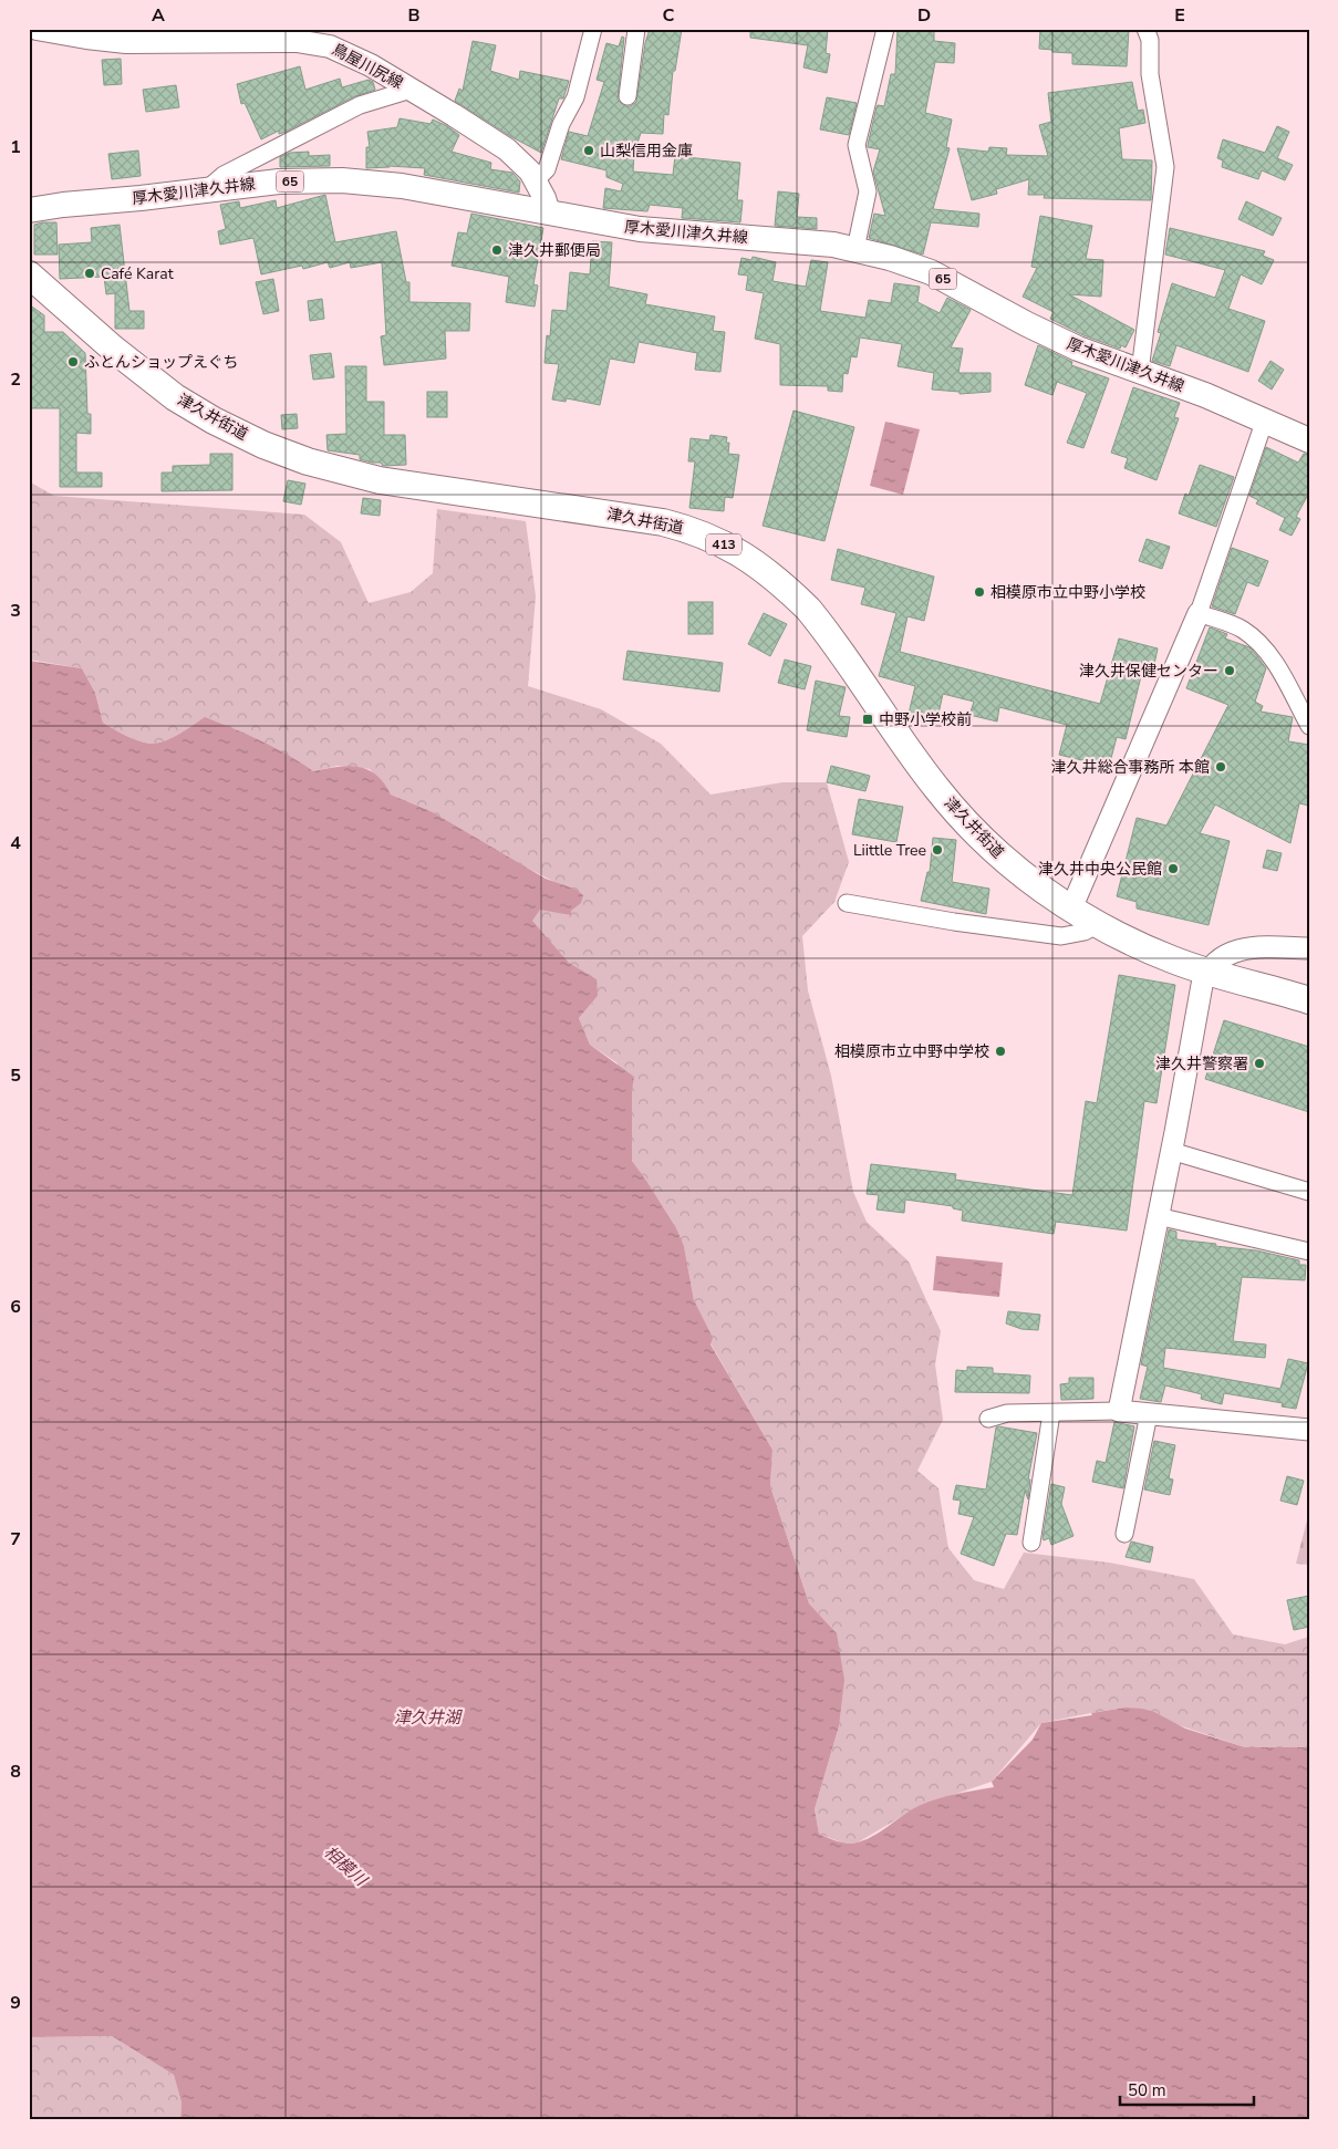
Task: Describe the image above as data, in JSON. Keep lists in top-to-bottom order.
{
  "streets": {
    "highway": ["津久井街道", "413"],
    "main road": ["鳥屋川尻線", "65", "厚木愛川津久井線"]
  },
  "crossings": [
    ["鳥屋川尻線", "厚木愛川津久井線"]
  ],
  "water": ["津久井湖", "相模川"],
  "places": {
    "other": [
      "山梨信用金庫",
      "津久井郵便局",
      "Café Karat",
      "ふとんショップえぐち",
      "相模原市立中野小学校",
      "津久井保健センター",
      "津久井総合事務所 本館",
      "Liittle Tree",
      "津久井中央公民館",
      "相模原市立中野中学校",
      "津久井警察署"
    ],
    "transit": ["中野小学校前"]
  },
  "scale_bar": "50 m",
  "grid": {
    "columns": [
      "A",
      "B",
      "C",
      "D",
      "E"
    ],
    "rows": [
      "1",
      "2",
      "3",
      "4",
      "5",
      "6",
      "7",
      "8",
      "9"
    ]
  }
}
